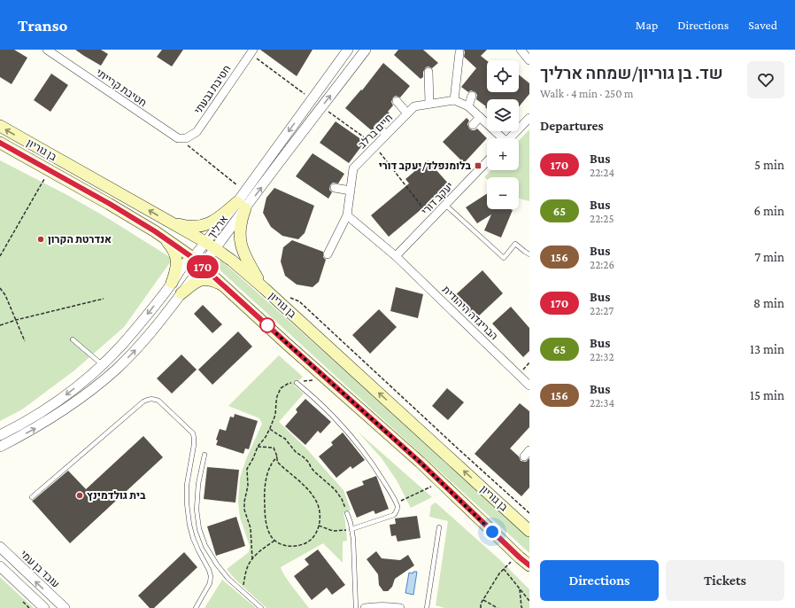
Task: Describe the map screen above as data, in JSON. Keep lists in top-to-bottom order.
{
  "streets": {
    "main road": ["בן גוריון"],
    "street": [
      "חטיבת קרייתי",
      "חטיבת גבעתי",
      "חיים ברלב",
      "יעקב דורי",
      "ארליך",
      "הבריגדה היהודית",
      "עובד בן עמי"
    ]
  },
  "crossings": [
    ["חטיבת קרייתי", "חטיבת גבעתי"],
    ["בן גוריון", "ארליך"],
    ["יעקב דורי", "הבריגדה היהודית"]
  ],
  "places": {
    "transit": ["בלומנפלד/יעקב דורי"],
    "other": ["אנדרטת הקרון", "בית גולדמינץ"]
  },
  "lines": ["bus line 170"],
  "page": {
    "header": "Transo",
    "nav": ["Map", "Directions", "Saved"],
    "on_map": "170",
    "heading": [
      ["שד. בן גוריון/שמחה ארליך", "Walk · 4 min · 250 m"],
      "Departures"
    ],
    "map_buttons": ["+", "−"],
    "list": [
      {
        "mark": "170",
        "name": "Bus",
        "note": "22:24",
        "value": "5 min"
      },
      {
        "mark": "65",
        "name": "Bus",
        "note": "22:25",
        "value": "6 min"
      },
      {
        "mark": "156",
        "name": "Bus",
        "note": "22:26",
        "value": "7 min"
      },
      {
        "mark": "170",
        "name": "Bus",
        "note": "22:27",
        "value": "8 min"
      },
      {
        "mark": "65",
        "name": "Bus",
        "note": "22:32",
        "value": "13 min"
      },
      {
        "mark": "156",
        "name": "Bus",
        "note": "22:34",
        "value": "15 min"
      }
    ],
    "buttons": ["Directions", "Tickets"]
  }
}
